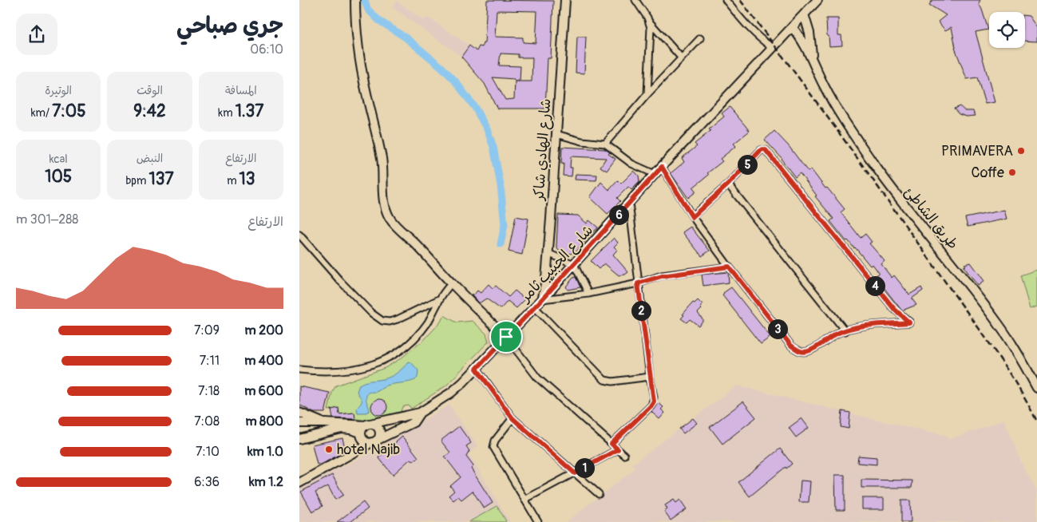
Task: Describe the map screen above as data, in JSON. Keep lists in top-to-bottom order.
{
  "streets": {
    "street": ["شارع الهادي شاكر", "طريق الشاطئ", "شارع الحبيب ثامر"]
  },
  "crossings": [
    ["شارع الهادي شاكر", "شارع الحبيب ثامر"],
    ["طريق الشاطئ", "شارع الحبيب ثامر"]
  ],
  "places": ["PRIMAVERA", "Coffe", "hotel Najib"],
  "page": {
    "heading": ["جري صباحي", "06:10"],
    "stats": [
      ["المسافة", "1.37 km"],
      ["الوقت", "9:42"],
      ["الوتيرة", "7:05 /km"],
      ["الارتفاع", "13 m"],
      ["النبض", "137 bpm"],
      ["kcal", "105"]
    ],
    "pins": [
      "5",
      "6",
      "4",
      "2",
      "3",
      "1"
    ],
    "chart": ["الارتفاع", "288–301 m"],
    "list": [
      {
        "name": "200 m",
        "note": "7:09"
      },
      {
        "name": "400 m",
        "note": "7:11"
      },
      {
        "name": "600 m",
        "note": "7:18"
      },
      {
        "name": "800 m",
        "note": "7:08"
      },
      {
        "name": "1.0 km",
        "note": "7:10"
      },
      {
        "name": "1.2 km",
        "note": "6:36"
      }
    ]
  }
}
